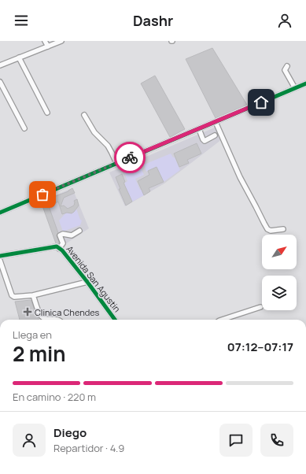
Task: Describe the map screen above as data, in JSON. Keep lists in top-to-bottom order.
{
  "streets": {
    "street": ["Avenida San Agustin"]
  },
  "places": {
    "health": ["Clinica Chendes"]
  },
  "north": "top right",
  "page": {
    "header": "Dashr",
    "heading": ["2 min", "Llega en", "07:12–07:17"],
    "panel": ["Diego", "Repartidor · 4.9"],
    "bar": "En camino · 220 m"
  }
}
